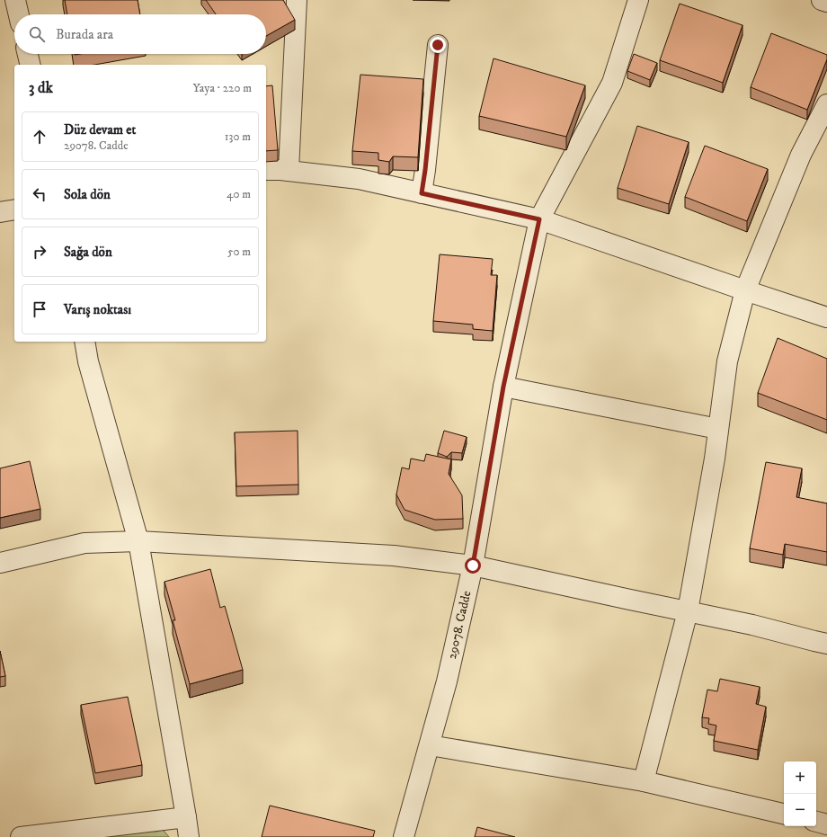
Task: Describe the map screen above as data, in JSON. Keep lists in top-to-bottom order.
{
  "streets": {
    "street": ["29078. Cadde"]
  },
  "page": {
    "search": "Burada ara",
    "heading": ["3 dk", "Yaya · 220 m"],
    "list": [
      ["Düz devam et", "29078. Cadde", "130 m"],
      ["Sola dön", "40 m"],
      ["Sağa dön", "50 m"],
      "Varış noktası"
    ],
    "map_buttons": ["+", "−"]
  }
}
